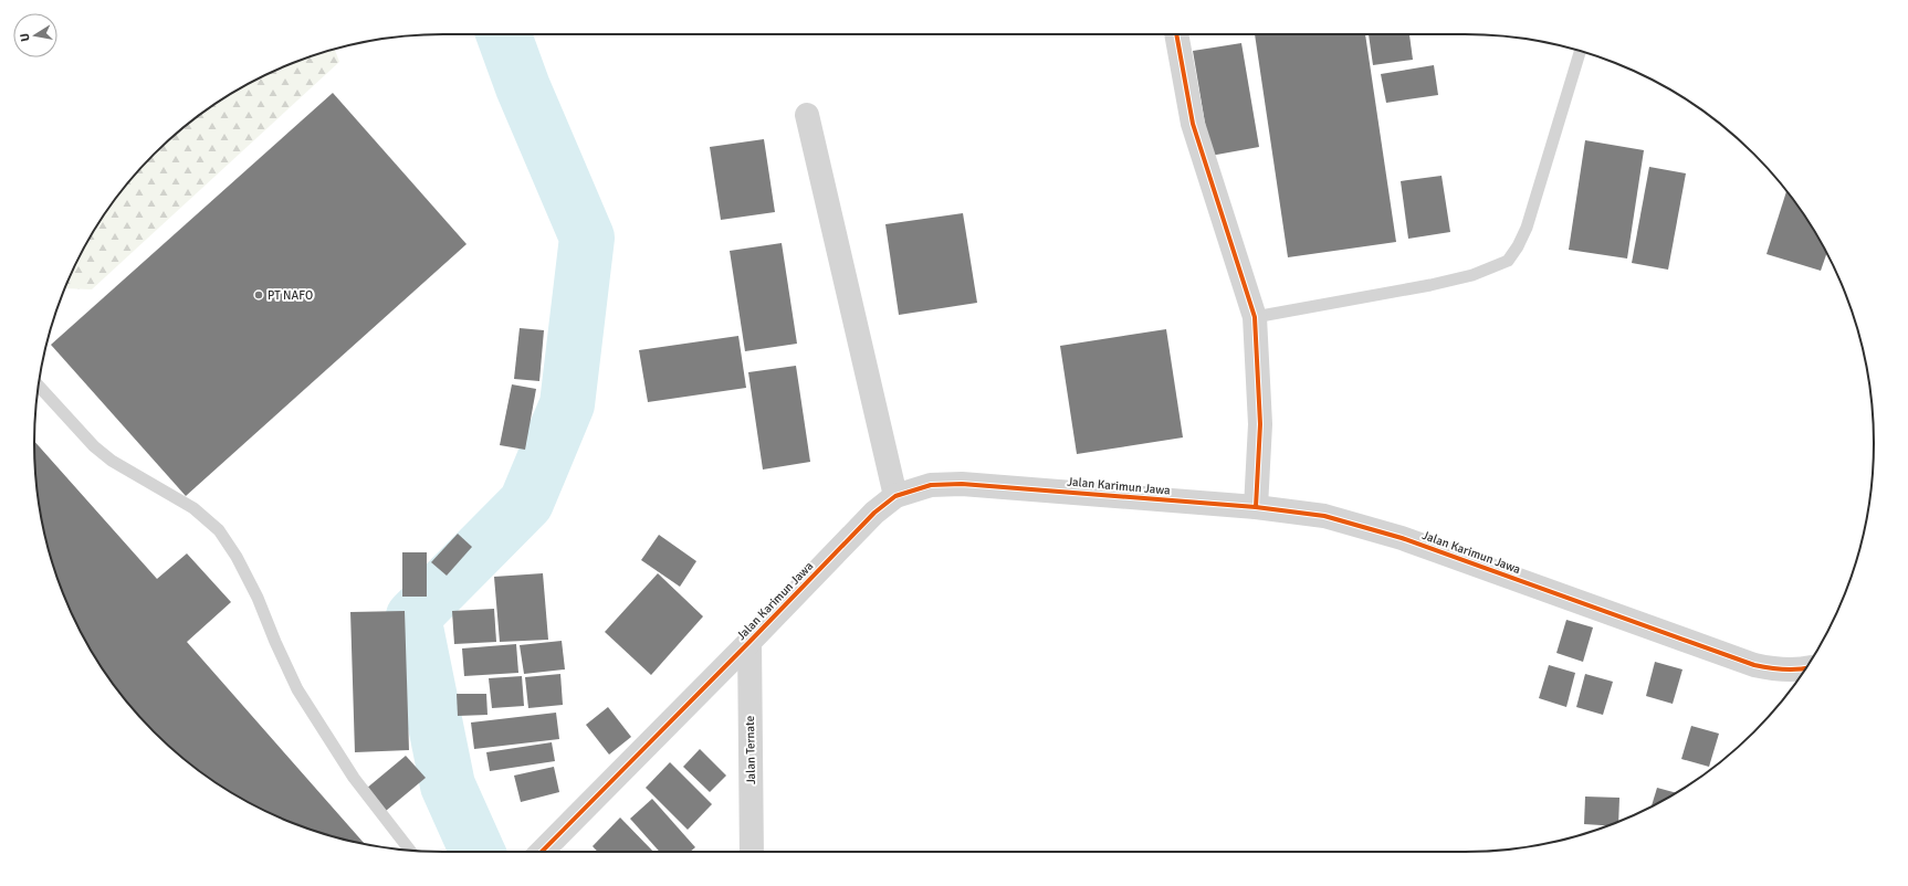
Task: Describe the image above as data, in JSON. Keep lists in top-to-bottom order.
{
  "streets": {
    "street": ["Jalan Karimun Jawa", "Jalan Ternate"]
  },
  "crossings": [
    ["Jalan Karimun Jawa", "Jalan Ternate"]
  ],
  "places": ["PT NAFO"],
  "north": "left"
}
